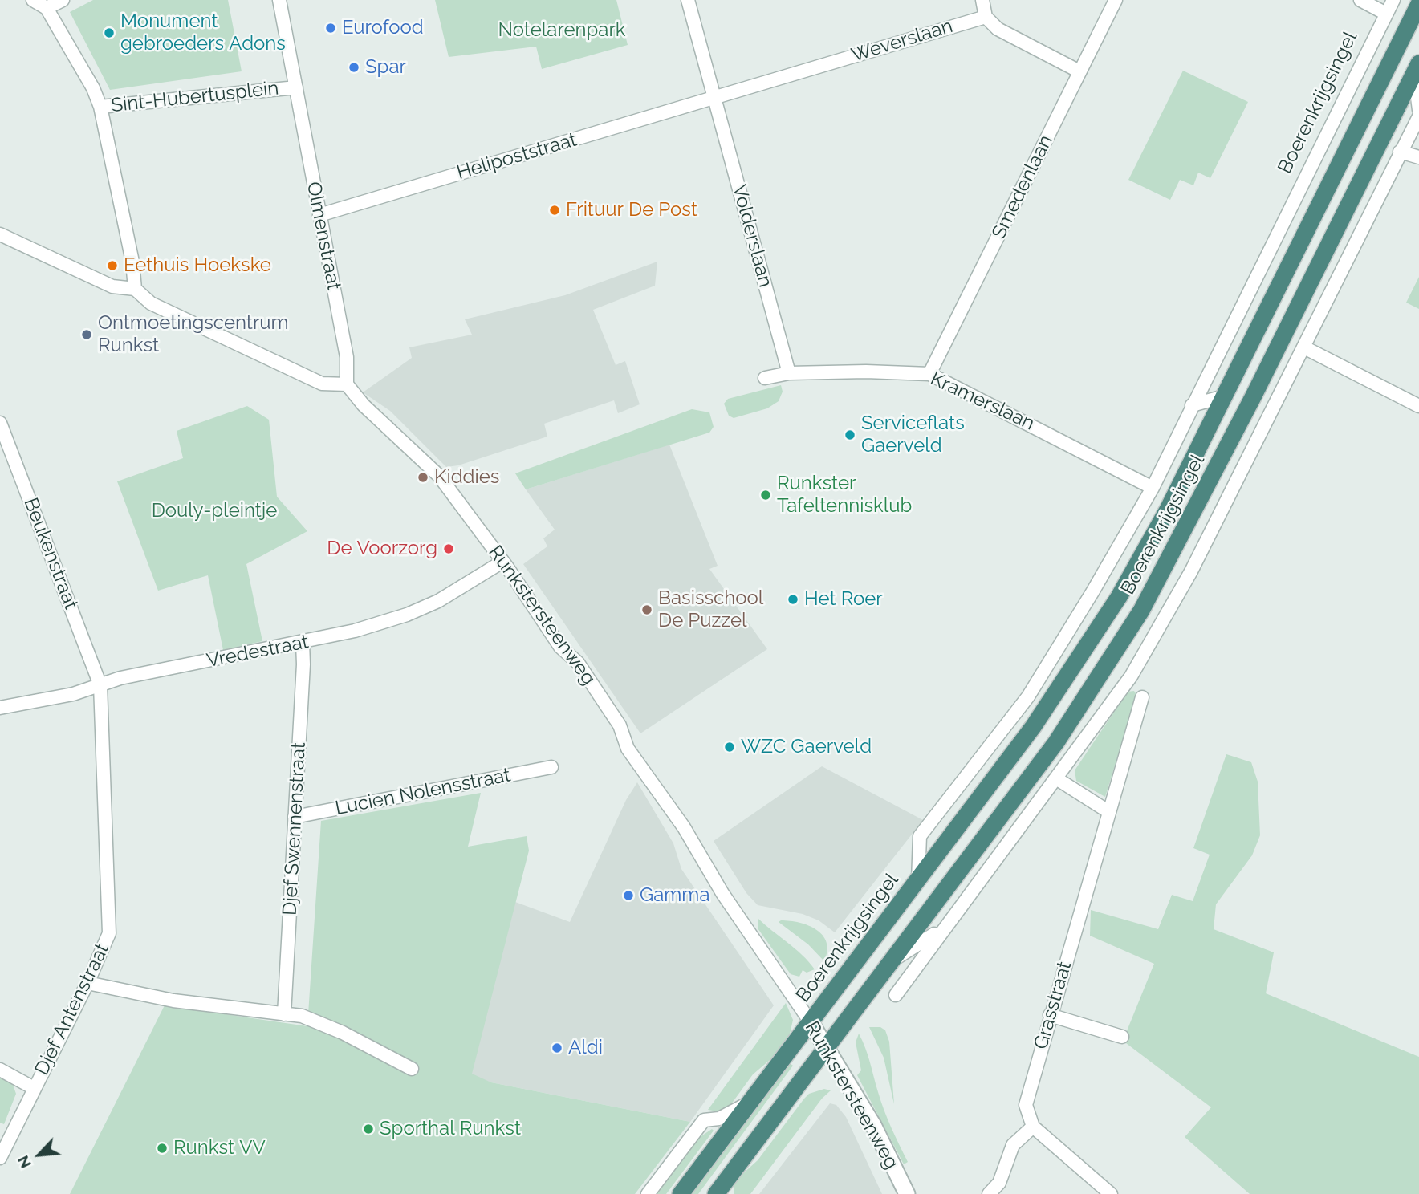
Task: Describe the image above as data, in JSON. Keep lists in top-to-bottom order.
{
  "streets": {
    "highway": ["Boerenkrijgsingel"],
    "street": [
      "Weverslaan",
      "Sint-Hubertusplein",
      "Helipoststraat",
      "Smedenlaan",
      "Olmenstraat",
      "Volderslaan",
      "Kramerslaan",
      "Beukenstraat",
      "Runkstersteenweg",
      "Vredestraat",
      "Lucien Nolensstraat",
      "Djef Swennenstraat",
      "Grasstraat",
      "Djef Antenstraat"
    ]
  },
  "crossings": [
    ["Weverslaan", "Helipoststraat"],
    ["Weverslaan", "Volderslaan"],
    ["Sint-Hubertusplein", "Olmenstraat"],
    ["Boerenkrijgsingel", "Kramerslaan"],
    ["Boerenkrijgsingel", "Runkstersteenweg"],
    ["Helipoststraat", "Olmenstraat"],
    ["Helipoststraat", "Volderslaan"],
    ["Smedenlaan", "Kramerslaan"],
    ["Olmenstraat", "Runkstersteenweg"],
    ["Volderslaan", "Kramerslaan"],
    ["Beukenstraat", "Vredestraat"],
    ["Beukenstraat", "Djef Antenstraat"],
    ["Runkstersteenweg", "Vredestraat"],
    ["Vredestraat", "Djef Swennenstraat"],
    ["Vredestraat", "Djef Antenstraat"],
    ["Lucien Nolensstraat", "Djef Swennenstraat"]
  ],
  "parks": ["Notelarenpark", "Douly-pleintje"],
  "places": [
    "Eurofood",
    "Monument gebroeders Adons",
    "Spar",
    "Frituur De Post",
    "Eethuis Hoekske",
    "Ontmoetingscentrum Runkst",
    "Serviceflats Gaerveld",
    "Kiddies",
    "Runkster Tafeltennisklub",
    "De Voorzorg",
    "Het Roer",
    "Basisschool De Puzzel",
    "WZC Gaerveld",
    "Gamma",
    "Aldi",
    "Sporthal Runkst",
    "Runkst VV"
  ],
  "north": "bottom left"
}
